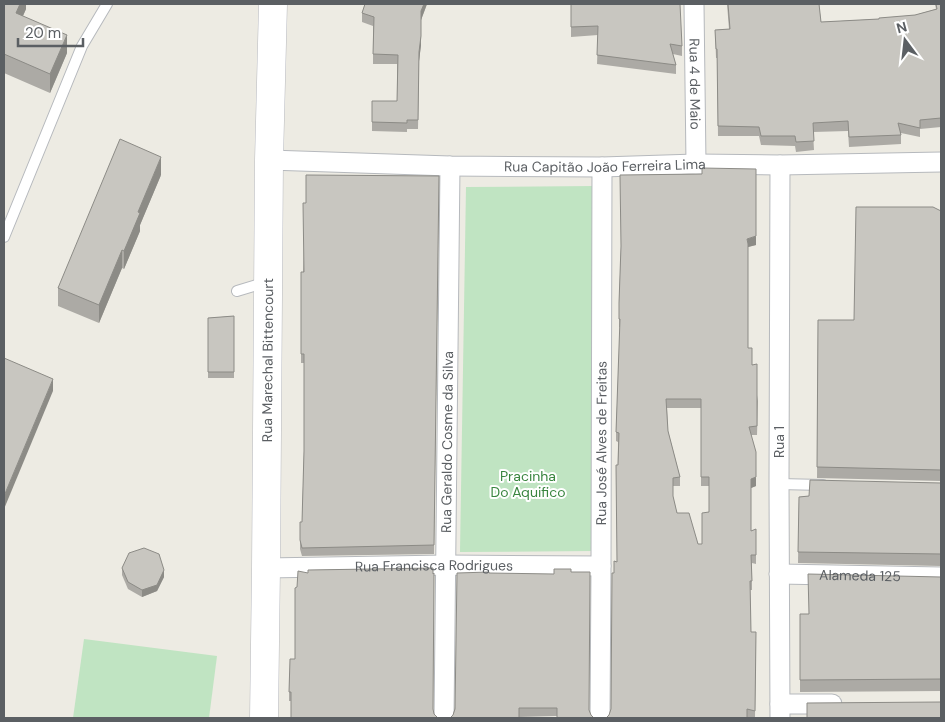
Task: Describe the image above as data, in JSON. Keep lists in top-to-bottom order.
{
  "streets": {
    "main road": ["Rua Marechal Bittencourt"],
    "street": [
      "Rua 4 de Maio",
      "Rua Capitão João Ferreira Lima",
      "Rua Geraldo Cosme da Silva",
      "Rua José Alves de Freitas",
      "Rua 1",
      "Rua Francisca Rodrigues",
      "Alameda 125"
    ]
  },
  "crossings": [
    ["Rua 4 de Maio", "Rua Capitão João Ferreira Lima"],
    ["Rua Capitão João Ferreira Lima", "Rua Marechal Bittencourt"],
    ["Rua Capitão João Ferreira Lima", "Rua Geraldo Cosme da Silva"],
    ["Rua Capitão João Ferreira Lima", "Rua José Alves de Freitas"],
    ["Rua Capitão João Ferreira Lima", "Rua 1"],
    ["Rua Marechal Bittencourt", "Rua Francisca Rodrigues"],
    ["Rua Geraldo Cosme da Silva", "Rua Francisca Rodrigues"],
    ["Rua José Alves de Freitas", "Rua Francisca Rodrigues"],
    ["Rua 1", "Alameda 125"]
  ],
  "parks": ["Pracinha Do Aquifico"],
  "scale_bar": "20 m",
  "north": "top"
}
